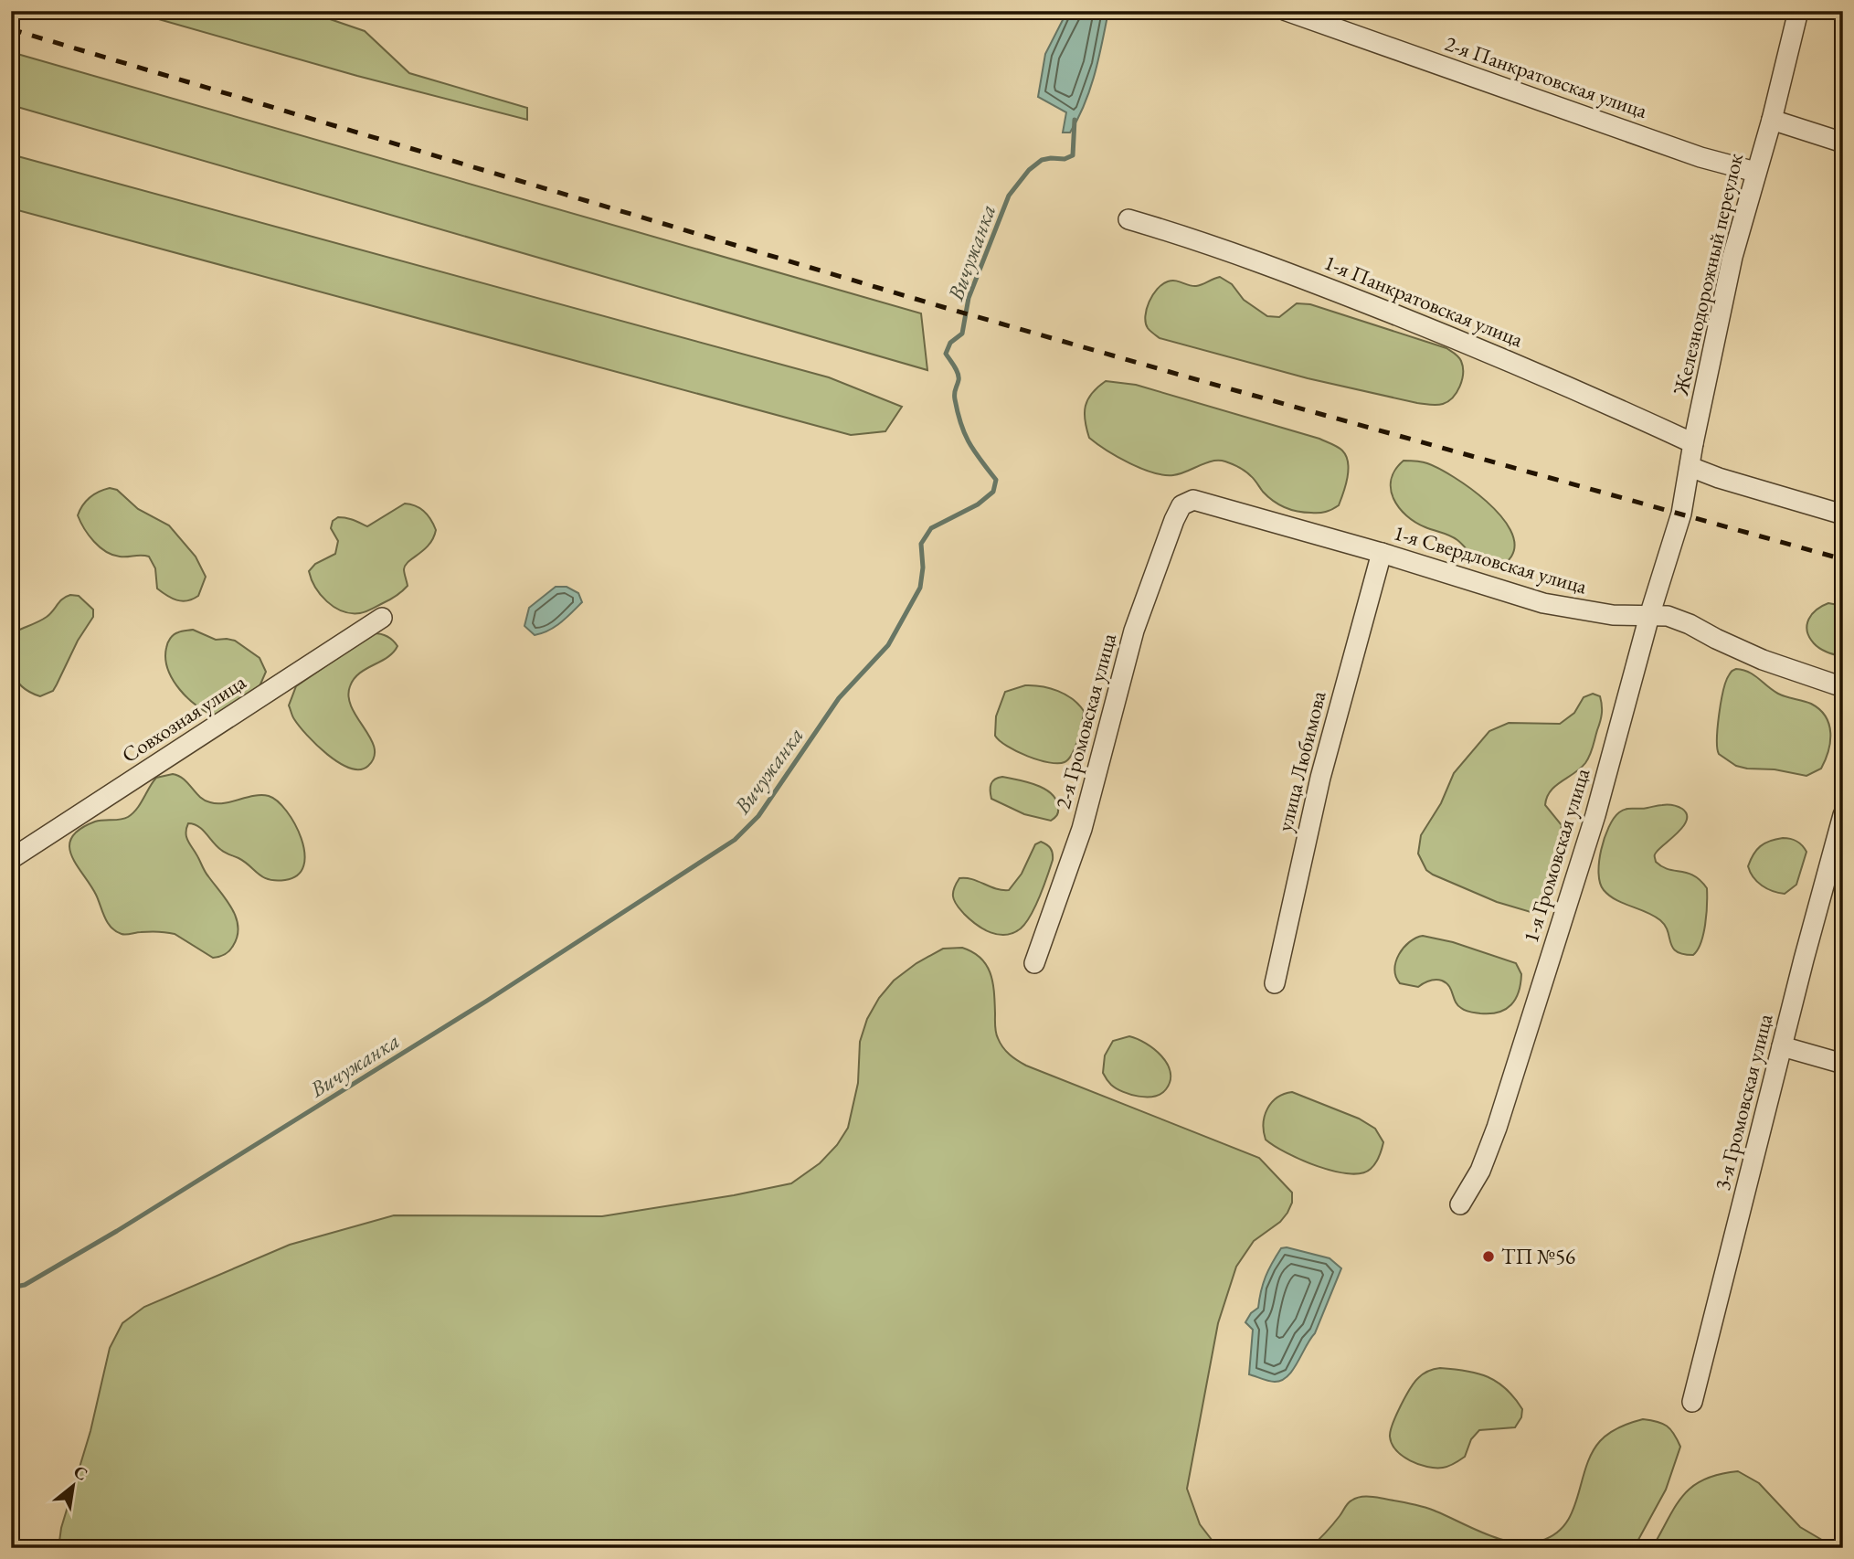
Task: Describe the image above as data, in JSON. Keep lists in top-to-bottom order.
{
  "streets": {
    "street": [
      "2-я Панкратовская улица",
      "Железнодорожный переулок",
      "1-я Панкратовская улица",
      "1-я Свердловская улица",
      "Совхозная улица",
      "2-я Громовская улица",
      "улица Любимова",
      "1-я Громовская улица",
      "3-я Громовская улица"
    ]
  },
  "crossings": [
    ["2-я Панкратовская улица", "Железнодорожный переулок"],
    ["Железнодорожный переулок", "1-я Панкратовская улица"],
    ["Железнодорожный переулок", "1-я Громовская улица"],
    ["1-я Свердловская улица", "2-я Громовская улица"],
    ["1-я Свердловская улица", "улица Любимова"],
    ["1-я Свердловская улица", "1-я Громовская улица"]
  ],
  "water": ["Вичужанка"],
  "places": ["ТП №56"],
  "north": "top right"
}
